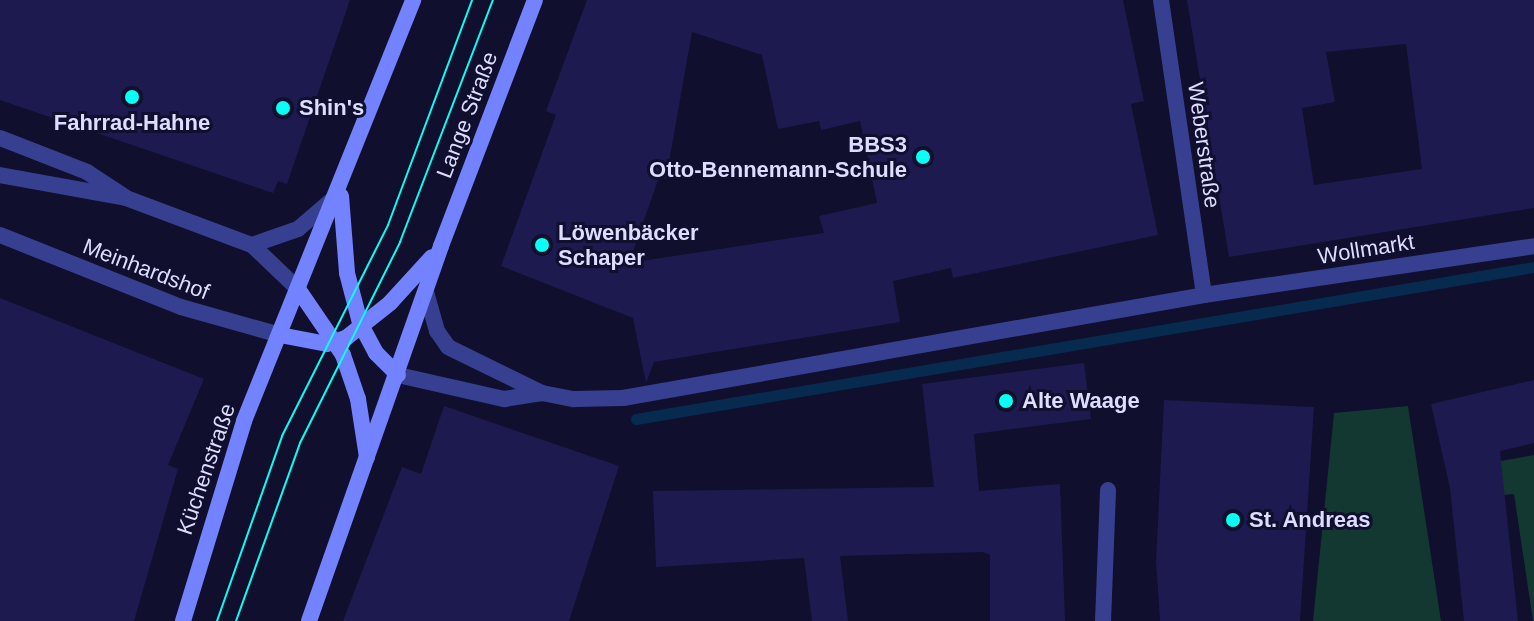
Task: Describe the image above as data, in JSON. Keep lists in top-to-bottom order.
{
  "streets": {
    "main road": ["Lange Straße", "Küchenstraße"],
    "street": ["Weberstraße", "Wollmarkt", "Meinhardshof"]
  },
  "crossings": [
    ["Weberstraße", "Wollmarkt"],
    ["Meinhardshof", "Küchenstraße"]
  ],
  "places": [
    "Fahrrad-Hahne",
    "Shin's",
    "BBS3 Otto-Bennemann-Schule",
    "Löwenbäcker Schaper",
    "Alte Waage",
    "St. Andreas"
  ]
}
